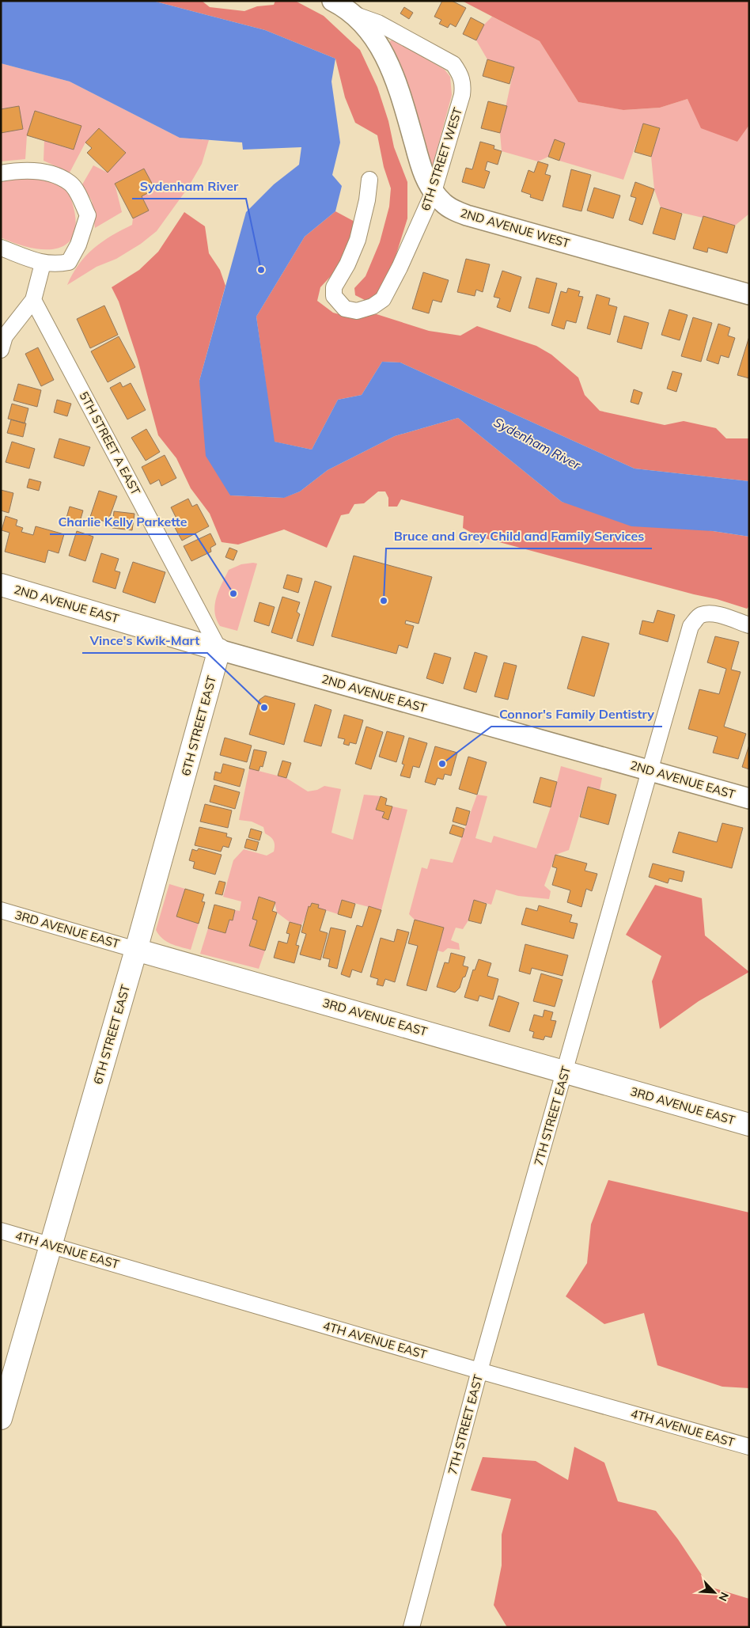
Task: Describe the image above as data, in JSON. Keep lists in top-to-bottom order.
{
  "streets": {
    "main road": ["2ND AVENUE EAST", "6TH STREET EAST", "3RD AVENUE EAST"],
    "street": [
      "6TH STREET WEST",
      "2ND AVENUE WEST",
      "5TH STREET A EAST",
      "7TH STREET EAST",
      "4TH AVENUE EAST"
    ]
  },
  "crossings": [
    ["6TH STREET WEST", "2ND AVENUE WEST"],
    ["5TH STREET A EAST", "2ND AVENUE EAST"],
    ["5TH STREET A EAST", "6TH STREET EAST"],
    ["2ND AVENUE EAST", "6TH STREET EAST"],
    ["2ND AVENUE EAST", "7TH STREET EAST"],
    ["6TH STREET EAST", "3RD AVENUE EAST"],
    ["6TH STREET EAST", "4TH AVENUE EAST"],
    ["3RD AVENUE EAST", "7TH STREET EAST"],
    ["7TH STREET EAST", "4TH AVENUE EAST"]
  ],
  "water": ["Sydenham River"],
  "places": [
    "Sydenham River",
    "Charlie Kelly Parkette",
    "Bruce and Grey Child and Family Services",
    "Vince's Kwik-Mart",
    "Connor's Family Dentistry"
  ],
  "north": "bottom right"
}
